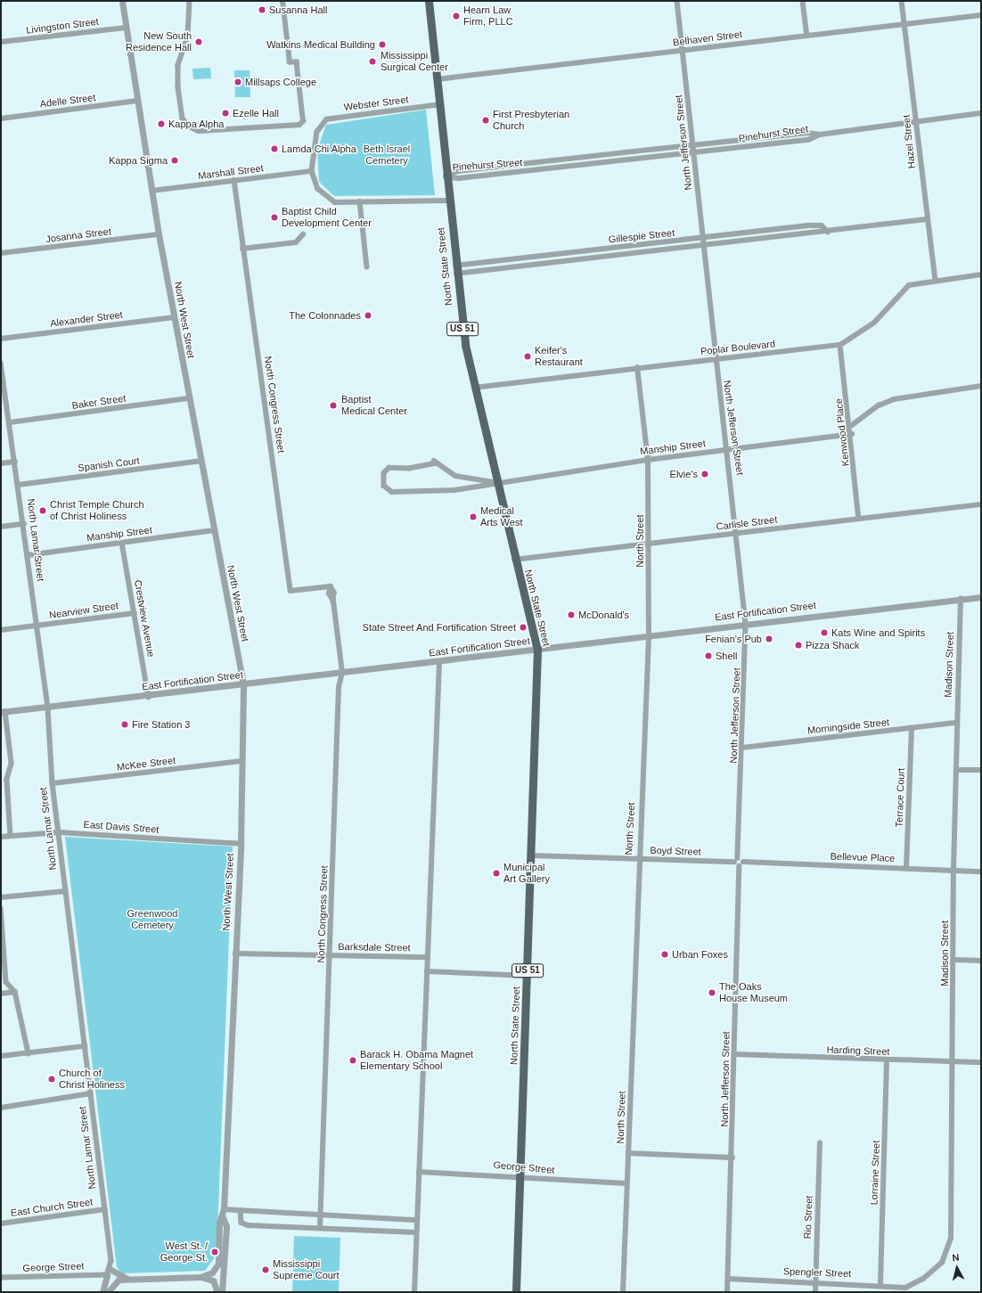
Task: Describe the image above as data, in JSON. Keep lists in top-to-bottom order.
{
  "streets": {
    "main road": ["North State Street", "US 51"],
    "street": [
      "Livingston Street",
      "Belhaven Street",
      "Adelle Street",
      "Webster Street",
      "Pinehurst Street",
      "Hazel Street",
      "North Jefferson Street",
      "Marshall Street",
      "Josanna Street",
      "Gillespie Street",
      "Alexander Street",
      "North West Street",
      "Poplar Boulevard",
      "Baker Street",
      "North Congress Street",
      "Kenwood Place",
      "Manship Street",
      "Spanish Court",
      "Carlisle Street",
      "North Lamar Street",
      "North Street",
      "Nearview Street",
      "East Fortification Street",
      "Crestview Avenue",
      "Madison Street",
      "Morningside Street",
      "McKee Street",
      "Terrace Court",
      "East Davis Street",
      "Boyd Street",
      "Bellevue Place",
      "Barksdale Street",
      "Harding Street",
      "George Street",
      "Lorraine Street",
      "East Church Street",
      "Rio Street",
      "Spengler Street"
    ]
  },
  "crossings": [
    ["Livingston Street", "North West Street"],
    ["Belhaven Street", "Hazel Street"],
    ["Belhaven Street", "North Jefferson Street"],
    ["Belhaven Street", "North State Street"],
    ["Adelle Street", "North West Street"],
    ["Webster Street", "Marshall Street"],
    ["Webster Street", "North State Street"],
    ["Pinehurst Street", "Hazel Street"],
    ["Pinehurst Street", "North Jefferson Street"],
    ["Pinehurst Street", "North State Street"],
    ["Hazel Street", "Gillespie Street"],
    ["Hazel Street", "Poplar Boulevard"],
    ["North Jefferson Street", "Gillespie Street"],
    ["North Jefferson Street", "Poplar Boulevard"],
    ["North Jefferson Street", "Manship Street"],
    ["North Jefferson Street", "Carlisle Street"],
    ["North Jefferson Street", "East Fortification Street"],
    ["North Jefferson Street", "Morningside Street"],
    ["North Jefferson Street", "Boyd Street"],
    ["North Jefferson Street", "Harding Street"],
    ["North Jefferson Street", "Spengler Street"],
    ["Marshall Street", "North West Street"],
    ["Marshall Street", "North Congress Street"],
    ["Josanna Street", "North West Street"],
    ["Gillespie Street", "North State Street"],
    ["North State Street", "Poplar Boulevard"],
    ["North State Street", "Manship Street"],
    ["North State Street", "Carlisle Street"],
    ["North State Street", "East Fortification Street"],
    ["North State Street", "Boyd Street"],
    ["North State Street", "George Street"],
    ["Alexander Street", "North West Street"],
    ["North West Street", "Baker Street"],
    ["North West Street", "Manship Street"],
    ["North West Street", "Spanish Court"],
    ["North West Street", "East Fortification Street"],
    ["North West Street", "McKee Street"],
    ["North West Street", "East Davis Street"],
    ["North West Street", "Barksdale Street"],
    ["Poplar Boulevard", "Kenwood Place"],
    ["Poplar Boulevard", "North Street"],
    ["Baker Street", "North Lamar Street"],
    ["North Congress Street", "East Fortification Street"],
    ["North Congress Street", "Barksdale Street"],
    ["Kenwood Place", "Manship Street"],
    ["Kenwood Place", "Carlisle Street"],
    ["Manship Street", "North Lamar Street"],
    ["Manship Street", "North Street"],
    ["Manship Street", "Crestview Avenue"],
    ["Spanish Court", "North Lamar Street"],
    ["Carlisle Street", "North Street"],
    ["North Lamar Street", "Nearview Street"],
    ["North Lamar Street", "East Fortification Street"],
    ["North Lamar Street", "McKee Street"],
    ["North Lamar Street", "East Davis Street"],
    ["North Lamar Street", "George Street"],
    ["North Lamar Street", "East Church Street"],
    ["North Street", "East Fortification Street"],
    ["North Street", "Boyd Street"],
    ["North Street", "George Street"],
    ["Nearview Street", "Crestview Avenue"],
    ["East Fortification Street", "Crestview Avenue"],
    ["East Fortification Street", "Madison Street"],
    ["Madison Street", "Morningside Street"],
    ["Madison Street", "Bellevue Place"],
    ["Madison Street", "Harding Street"],
    ["Madison Street", "Spengler Street"],
    ["Morningside Street", "Terrace Court"],
    ["Terrace Court", "Bellevue Place"],
    ["Harding Street", "Lorraine Street"],
    ["Lorraine Street", "Spengler Street"],
    ["Rio Street", "Spengler Street"]
  ],
  "parks": ["Beth Israel Cemetery", "Greenwood Cemetery"],
  "places": [
    "Susanna Hall",
    "Hearn Law Firm, PLLC",
    "New South Residence Hall",
    "Watkins Medical Building",
    "Mississippi Surgical Center",
    "Millsaps College",
    "Ezelle Hall",
    "First Presbyterian Church",
    "Kappa Alpha",
    "Lamda Chi Alpha",
    "Kappa Sigma",
    "Baptist Child Development Center",
    "The Colonnades",
    "Keifer's Restaurant",
    "Baptist Medical Center",
    "Elvie's",
    "Christ Temple Church of Christ Holiness",
    "Medical Arts West",
    "McDonald's",
    "State Street And Fortification Street",
    "Kats Wine and Spirits",
    "Fenian's Pub",
    "Pizza Shack",
    "Shell",
    "Fire Station 3",
    "Municipal Art Gallery",
    "Urban Foxes",
    "The Oaks House Museum",
    "Barack H. Obama Magnet Elementary School",
    "Church of Christ Holiness",
    "West St. / George St.",
    "Mississippi Supreme Court"
  ],
  "north": "top"
}
